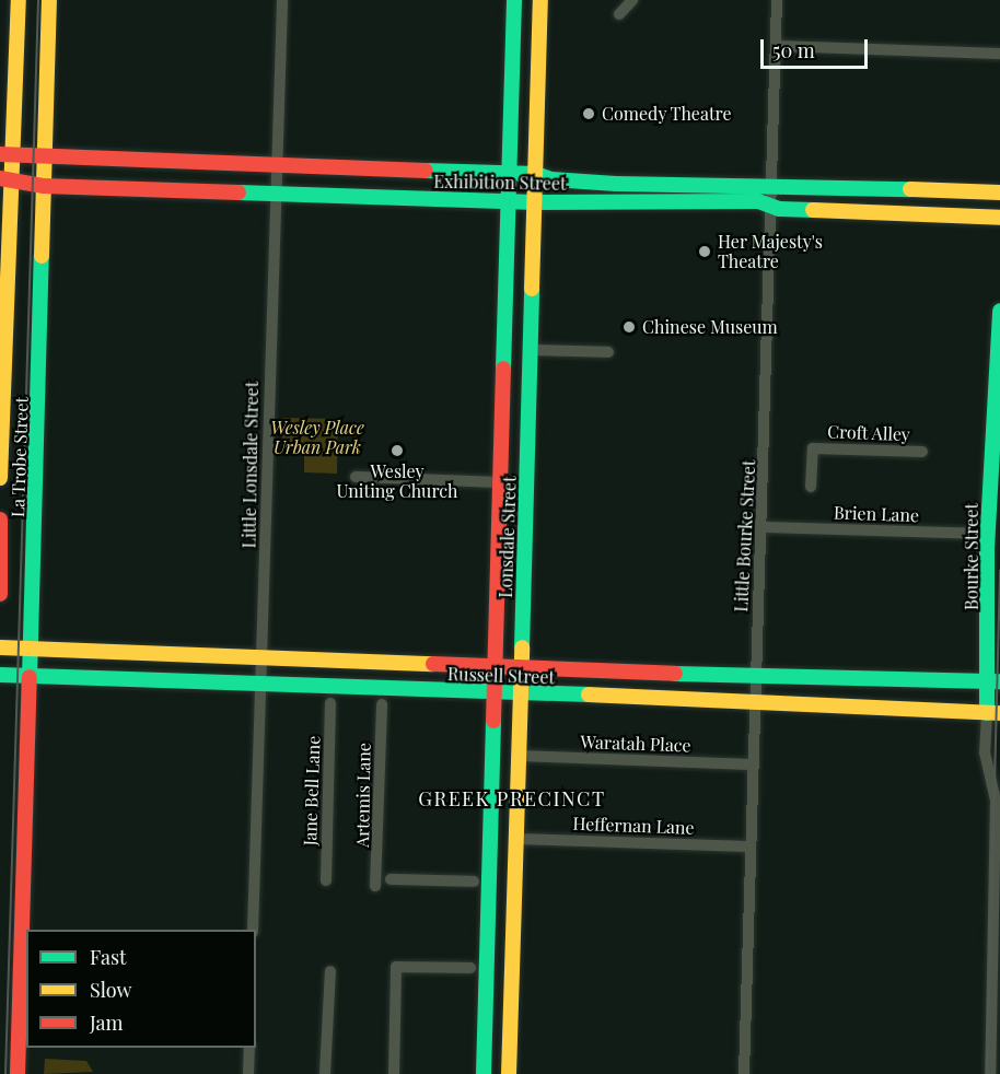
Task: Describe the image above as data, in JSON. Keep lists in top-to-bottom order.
{
  "streets": {
    "main road": [
      "Exhibition Street",
      "La Trobe Street",
      "Lonsdale Street",
      "Bourke Street",
      "Russell Street"
    ],
    "street": [
      "Croft Alley",
      "Little Lonsdale Street",
      "Brien Lane",
      "Little Bourke Street",
      "Waratah Place",
      "Jane Bell Lane",
      "Artemis Lane",
      "Heffernan Lane"
    ]
  },
  "crossings": [
    ["Exhibition Street", "La Trobe Street"],
    ["Exhibition Street", "Little Lonsdale Street"],
    ["Exhibition Street", "Little Bourke Street"],
    ["Exhibition Street", "Lonsdale Street"],
    ["La Trobe Street", "Russell Street"],
    ["Little Lonsdale Street", "Russell Street"],
    ["Brien Lane", "Little Bourke Street"],
    ["Brien Lane", "Bourke Street"],
    ["Little Bourke Street", "Russell Street"],
    ["Little Bourke Street", "Waratah Place"],
    ["Little Bourke Street", "Heffernan Lane"],
    ["Lonsdale Street", "Russell Street"],
    ["Lonsdale Street", "Waratah Place"],
    ["Lonsdale Street", "Heffernan Lane"],
    ["Bourke Street", "Russell Street"]
  ],
  "districts": ["GREEK PRECINCT"],
  "parks": ["Wesley Place Urban Park"],
  "places": [
    "Comedy Theatre",
    "Her Majesty's Theatre",
    "Chinese Museum",
    "Wesley Uniting Church"
  ],
  "legend": ["Fast", "Slow", "Jam"],
  "scale_bar": "50 m"
}
